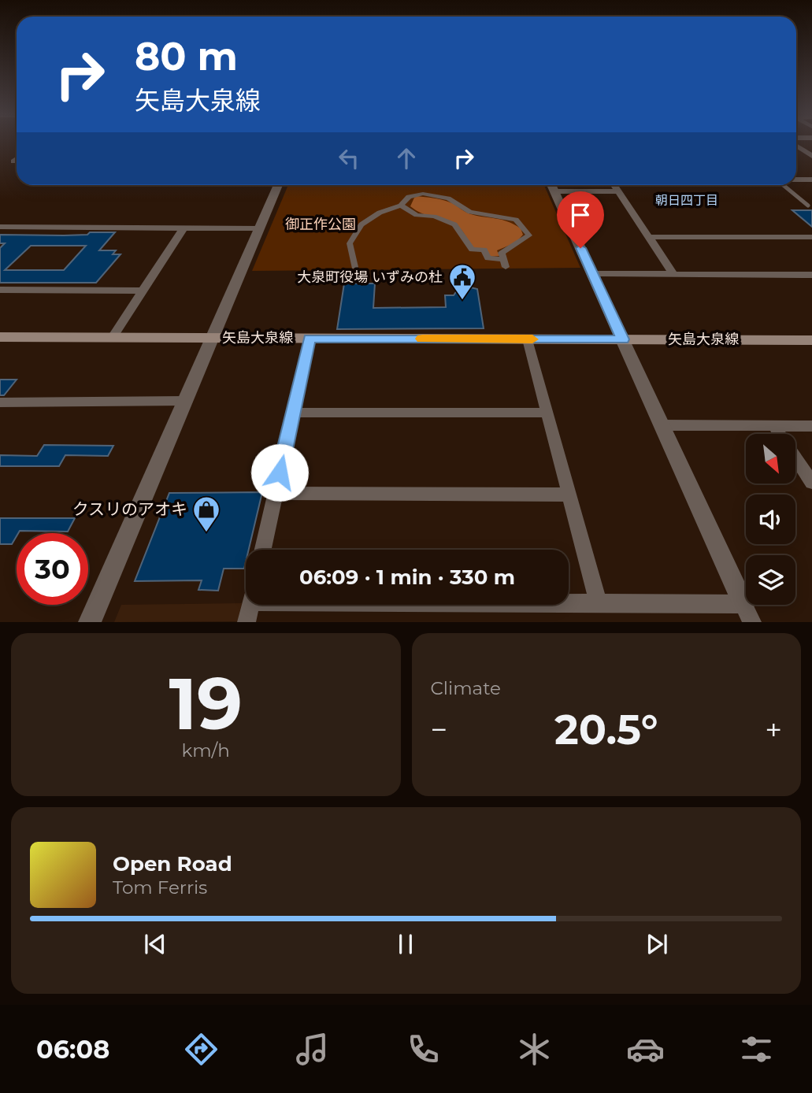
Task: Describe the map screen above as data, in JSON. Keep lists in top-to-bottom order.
{
  "streets": {
    "main road": ["矢島大泉線"]
  },
  "districts": ["朝日四丁目"],
  "parks": ["御正作公園"],
  "places": {
    "public building": ["大泉町役場 いずみの杜"],
    "shop": ["クスリのアオキ"]
  },
  "north": "bottom right",
  "page": {
    "turn": ["80 m", "矢島大泉線"],
    "limit": "30",
    "trip": "06:09 · 1 min · 330 m",
    "tile": [
      ["19", "km/h"],
      "Climate"
    ],
    "heat": ["−", "20.5°", "+"],
    "song": ["Open Road", "Tom Ferris"],
    "tabs": "06:08"
  }
}
